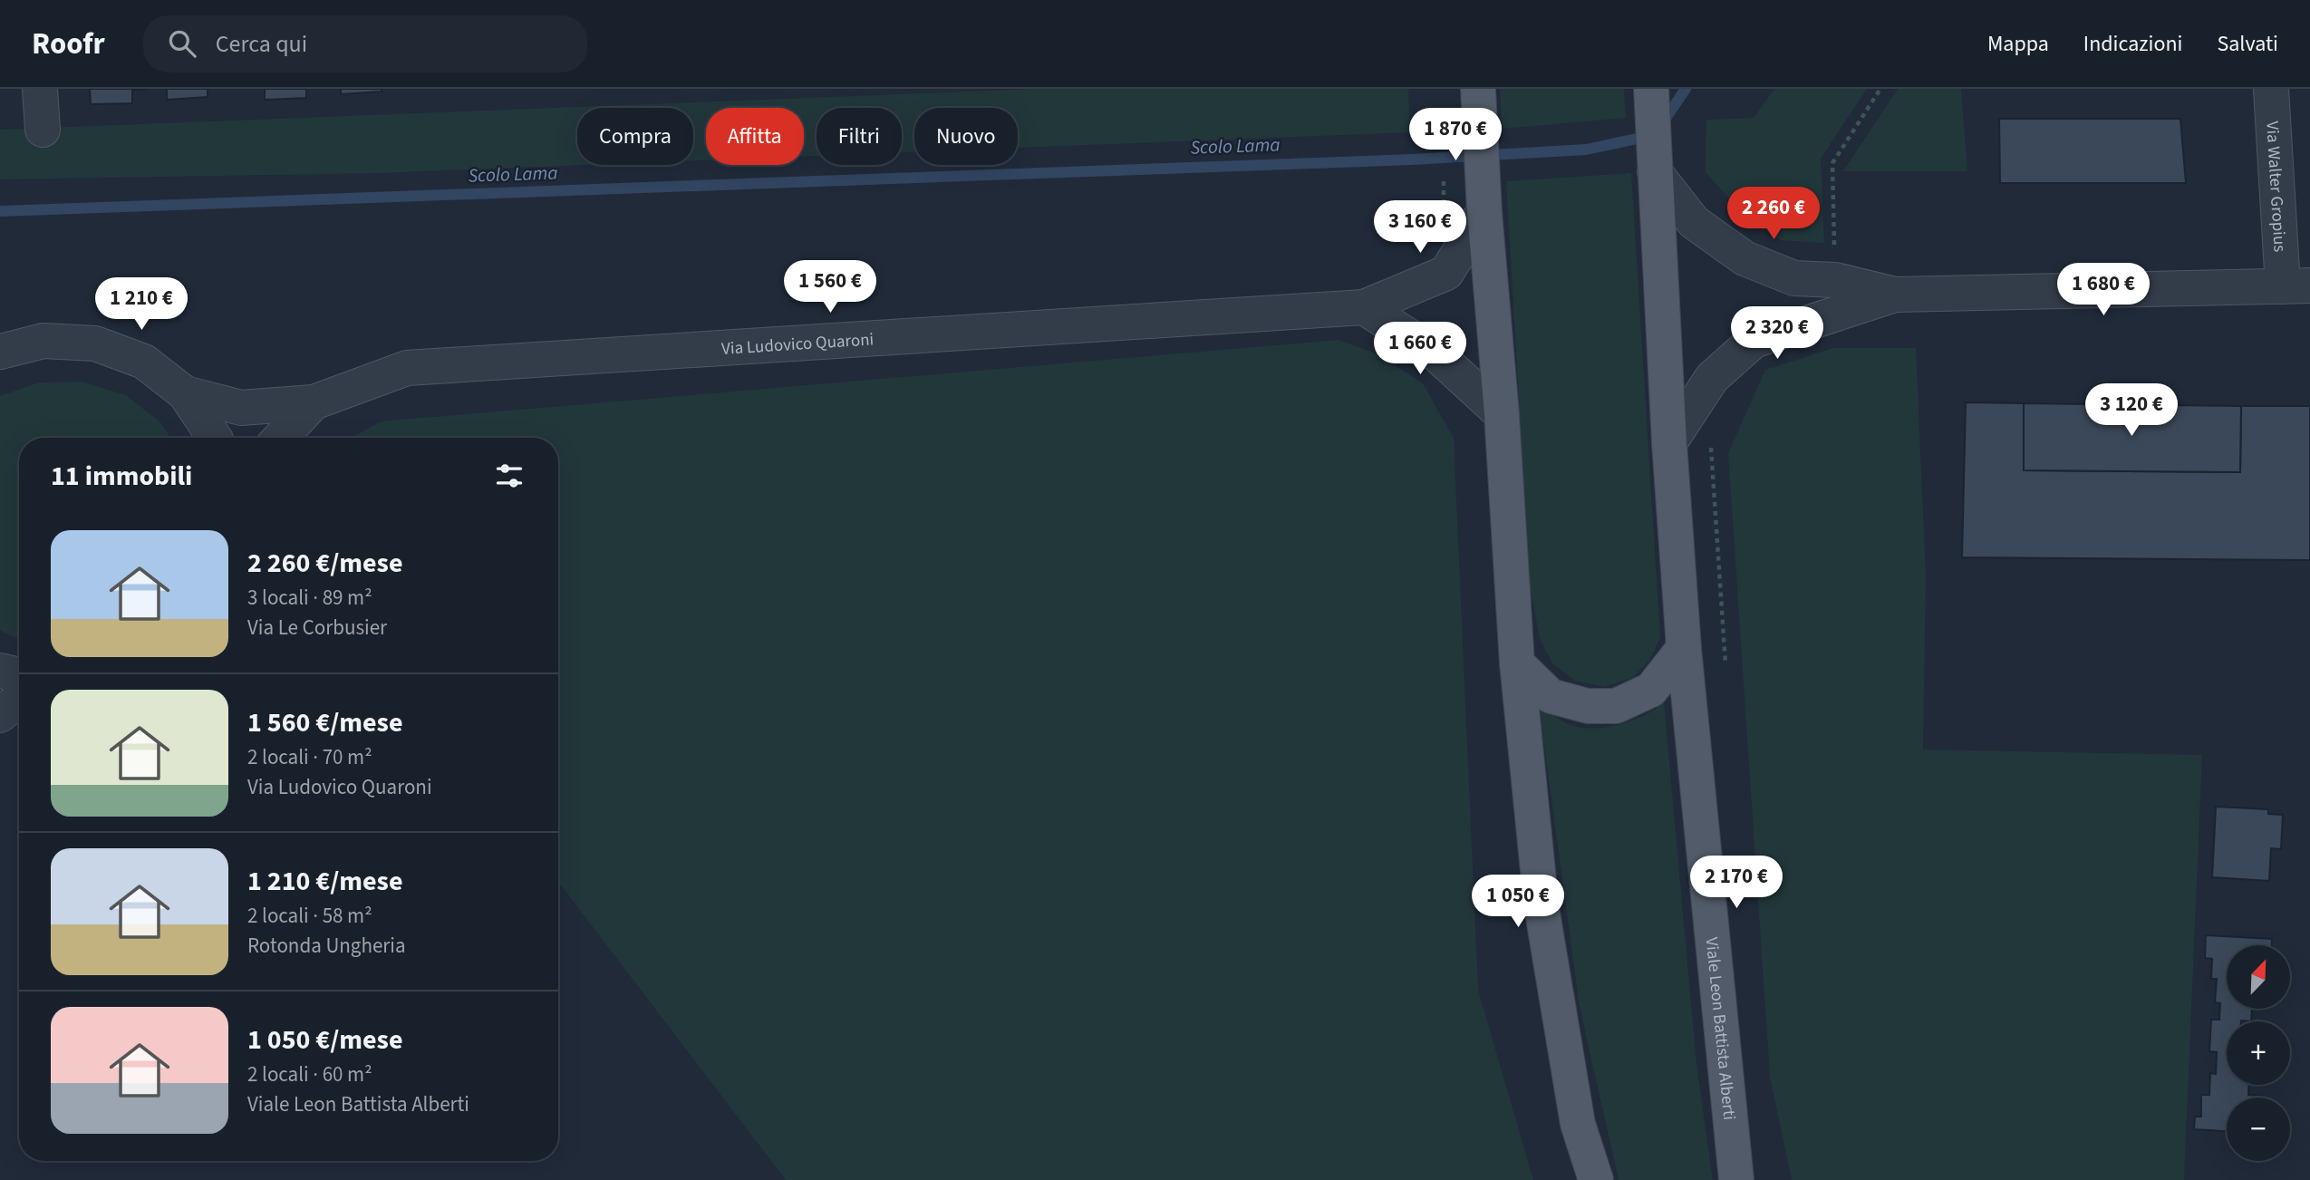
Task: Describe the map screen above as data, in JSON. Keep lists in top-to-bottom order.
{
  "streets": {
    "main road": ["Viale Leon Battista Alberti"],
    "street": ["Via Walter Gropius", "Via Ludovico Quaroni"]
  },
  "water": ["Scolo Lama"],
  "north": "top right",
  "page": {
    "header": "Roofr",
    "search": "Cerca qui",
    "nav": ["Mappa", "Indicazioni", "Salvati"],
    "price": [
      "1 870 €",
      "2 260 €",
      "3 160 €",
      "1 560 €",
      "1 680 €",
      "1 210 €",
      "2 320 €",
      "1 660 €",
      "3 120 €",
      "2 170 €",
      "1 050 €"
    ],
    "chip": [
      "Compra",
      "Affitta",
      "Filtri",
      "Nuovo"
    ],
    "heading": "11 immobili",
    "list": [
      {
        "name": "2 260 €/mese",
        "note": "3 locali · 89 m² · Via Le Corbusier"
      },
      {
        "name": "1 560 €/mese",
        "note": "2 locali · 70 m² · Via Ludovico Quaroni"
      },
      {
        "name": "1 210 €/mese",
        "note": "2 locali · 58 m² · Rotonda Ungheria"
      },
      {
        "name": "1 050 €/mese",
        "note": "2 locali · 60 m² · Viale Leon Battista Alberti"
      }
    ],
    "map_buttons": ["+", "−"]
  }
}
